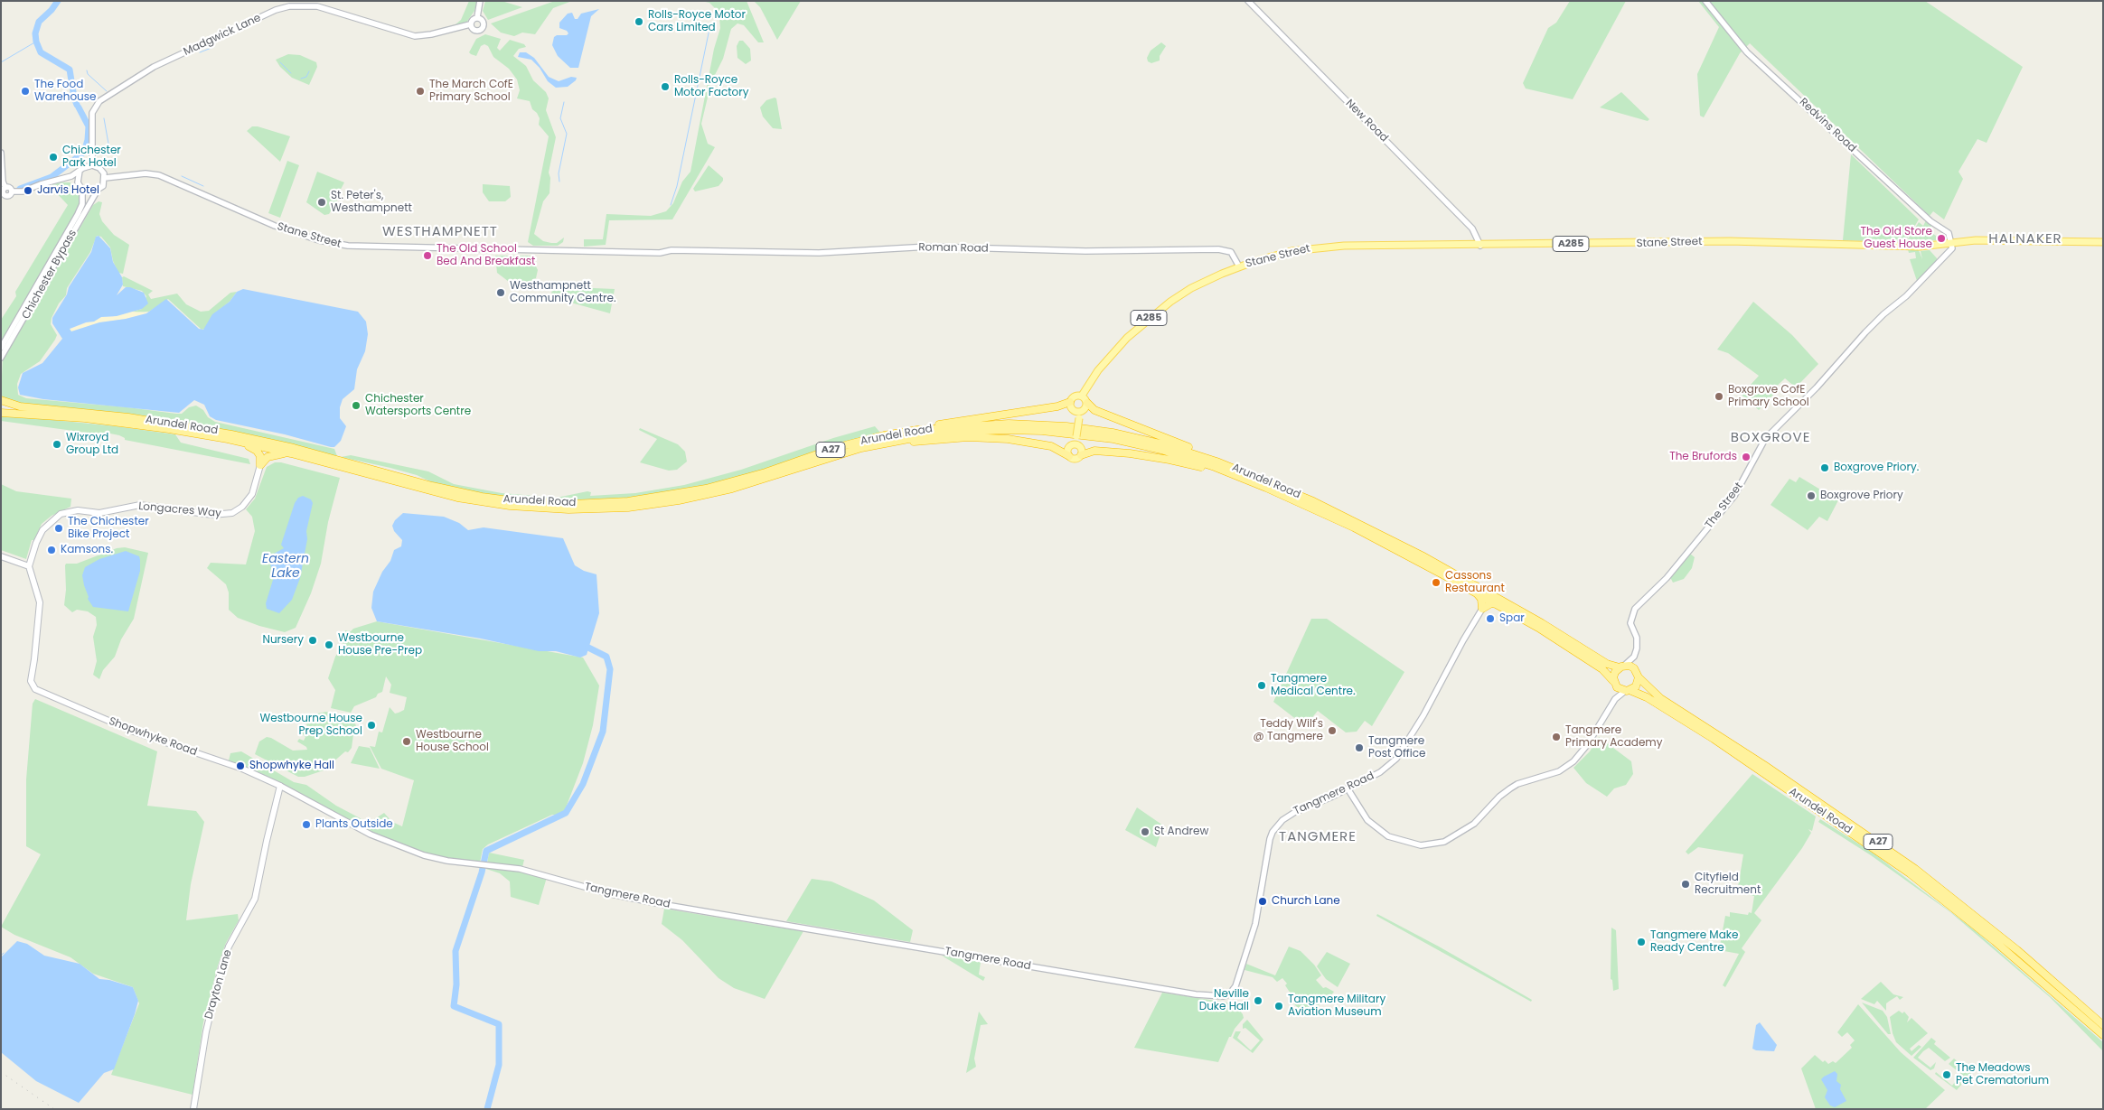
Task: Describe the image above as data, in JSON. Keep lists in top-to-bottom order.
{
  "streets": {
    "highway": ["Arundel Road", "A27"],
    "main road": [
      "Stane Street",
      "A285",
      "Longacres Way",
      "Shopwhyke Road",
      "Drayton Lane"
    ],
    "street": [
      "Madgwick Lane",
      "New Road",
      "Redvins Road",
      "Roman Road",
      "Chichester Bypass",
      "The Street",
      "Tangmere Road"
    ]
  },
  "crossings": [
    ["Madgwick Lane", "Stane Street"],
    ["Madgwick Lane", "Chichester Bypass"],
    ["New Road", "Stane Street"],
    ["Redvins Road", "Stane Street"],
    ["Redvins Road", "The Street"],
    ["Stane Street", "A285"],
    ["Stane Street", "Roman Road"],
    ["Stane Street", "Chichester Bypass"],
    ["Stane Street", "The Street"],
    ["A285", "Roman Road"],
    ["Arundel Road", "The Street"],
    ["Longacres Way", "Shopwhyke Road"],
    ["Shopwhyke Road", "Tangmere Road"],
    ["Shopwhyke Road", "Drayton Lane"],
    ["Tangmere Road", "Drayton Lane"]
  ],
  "districts": [
    "WESTHAMPNETT",
    "HALNAKER",
    "BOXGROVE",
    "TANGMERE"
  ],
  "water": ["Eastern Lake"],
  "places": [
    "Rolls-Royce Motor Cars Limited",
    "Rolls-Royce Motor Factory",
    "The Food Warehouse",
    "The March CofE Primary School",
    "Chichester Park Hotel",
    "Jarvis Hotel",
    "St. Peter's, Westhampnett",
    "The Old Store Guest House",
    "The Old School Bed And Breakfast",
    "Westhampnett Community Centre.",
    "Boxgrove CofE Primary School",
    "Chichester Watersports Centre",
    "Wixroyd Group Ltd",
    "The Brufords",
    "Boxgrove Priory.",
    "Boxgrove Priory",
    "The Chichester Bike Project",
    "Kamsons.",
    "Cassons Restaurant",
    "Spar",
    "Nursery",
    "Westbourne House Pre-Prep",
    "Tangmere Medical Centre.",
    "Westbourne House Prep School",
    "Teddy Wilf's @ Tangmere",
    "Tangmere Primary Academy",
    "Westbourne House School",
    "Tangmere Post Office",
    "Shopwhyke Hall",
    "Plants Outside",
    "St Andrew",
    "Cityfield Recruitment",
    "Church Lane",
    "Tangmere Make Ready Centre",
    "Neville Duke Hall",
    "Tangmere Military Aviation Museum",
    "The Meadows Pet Crematorium"
  ]
}
